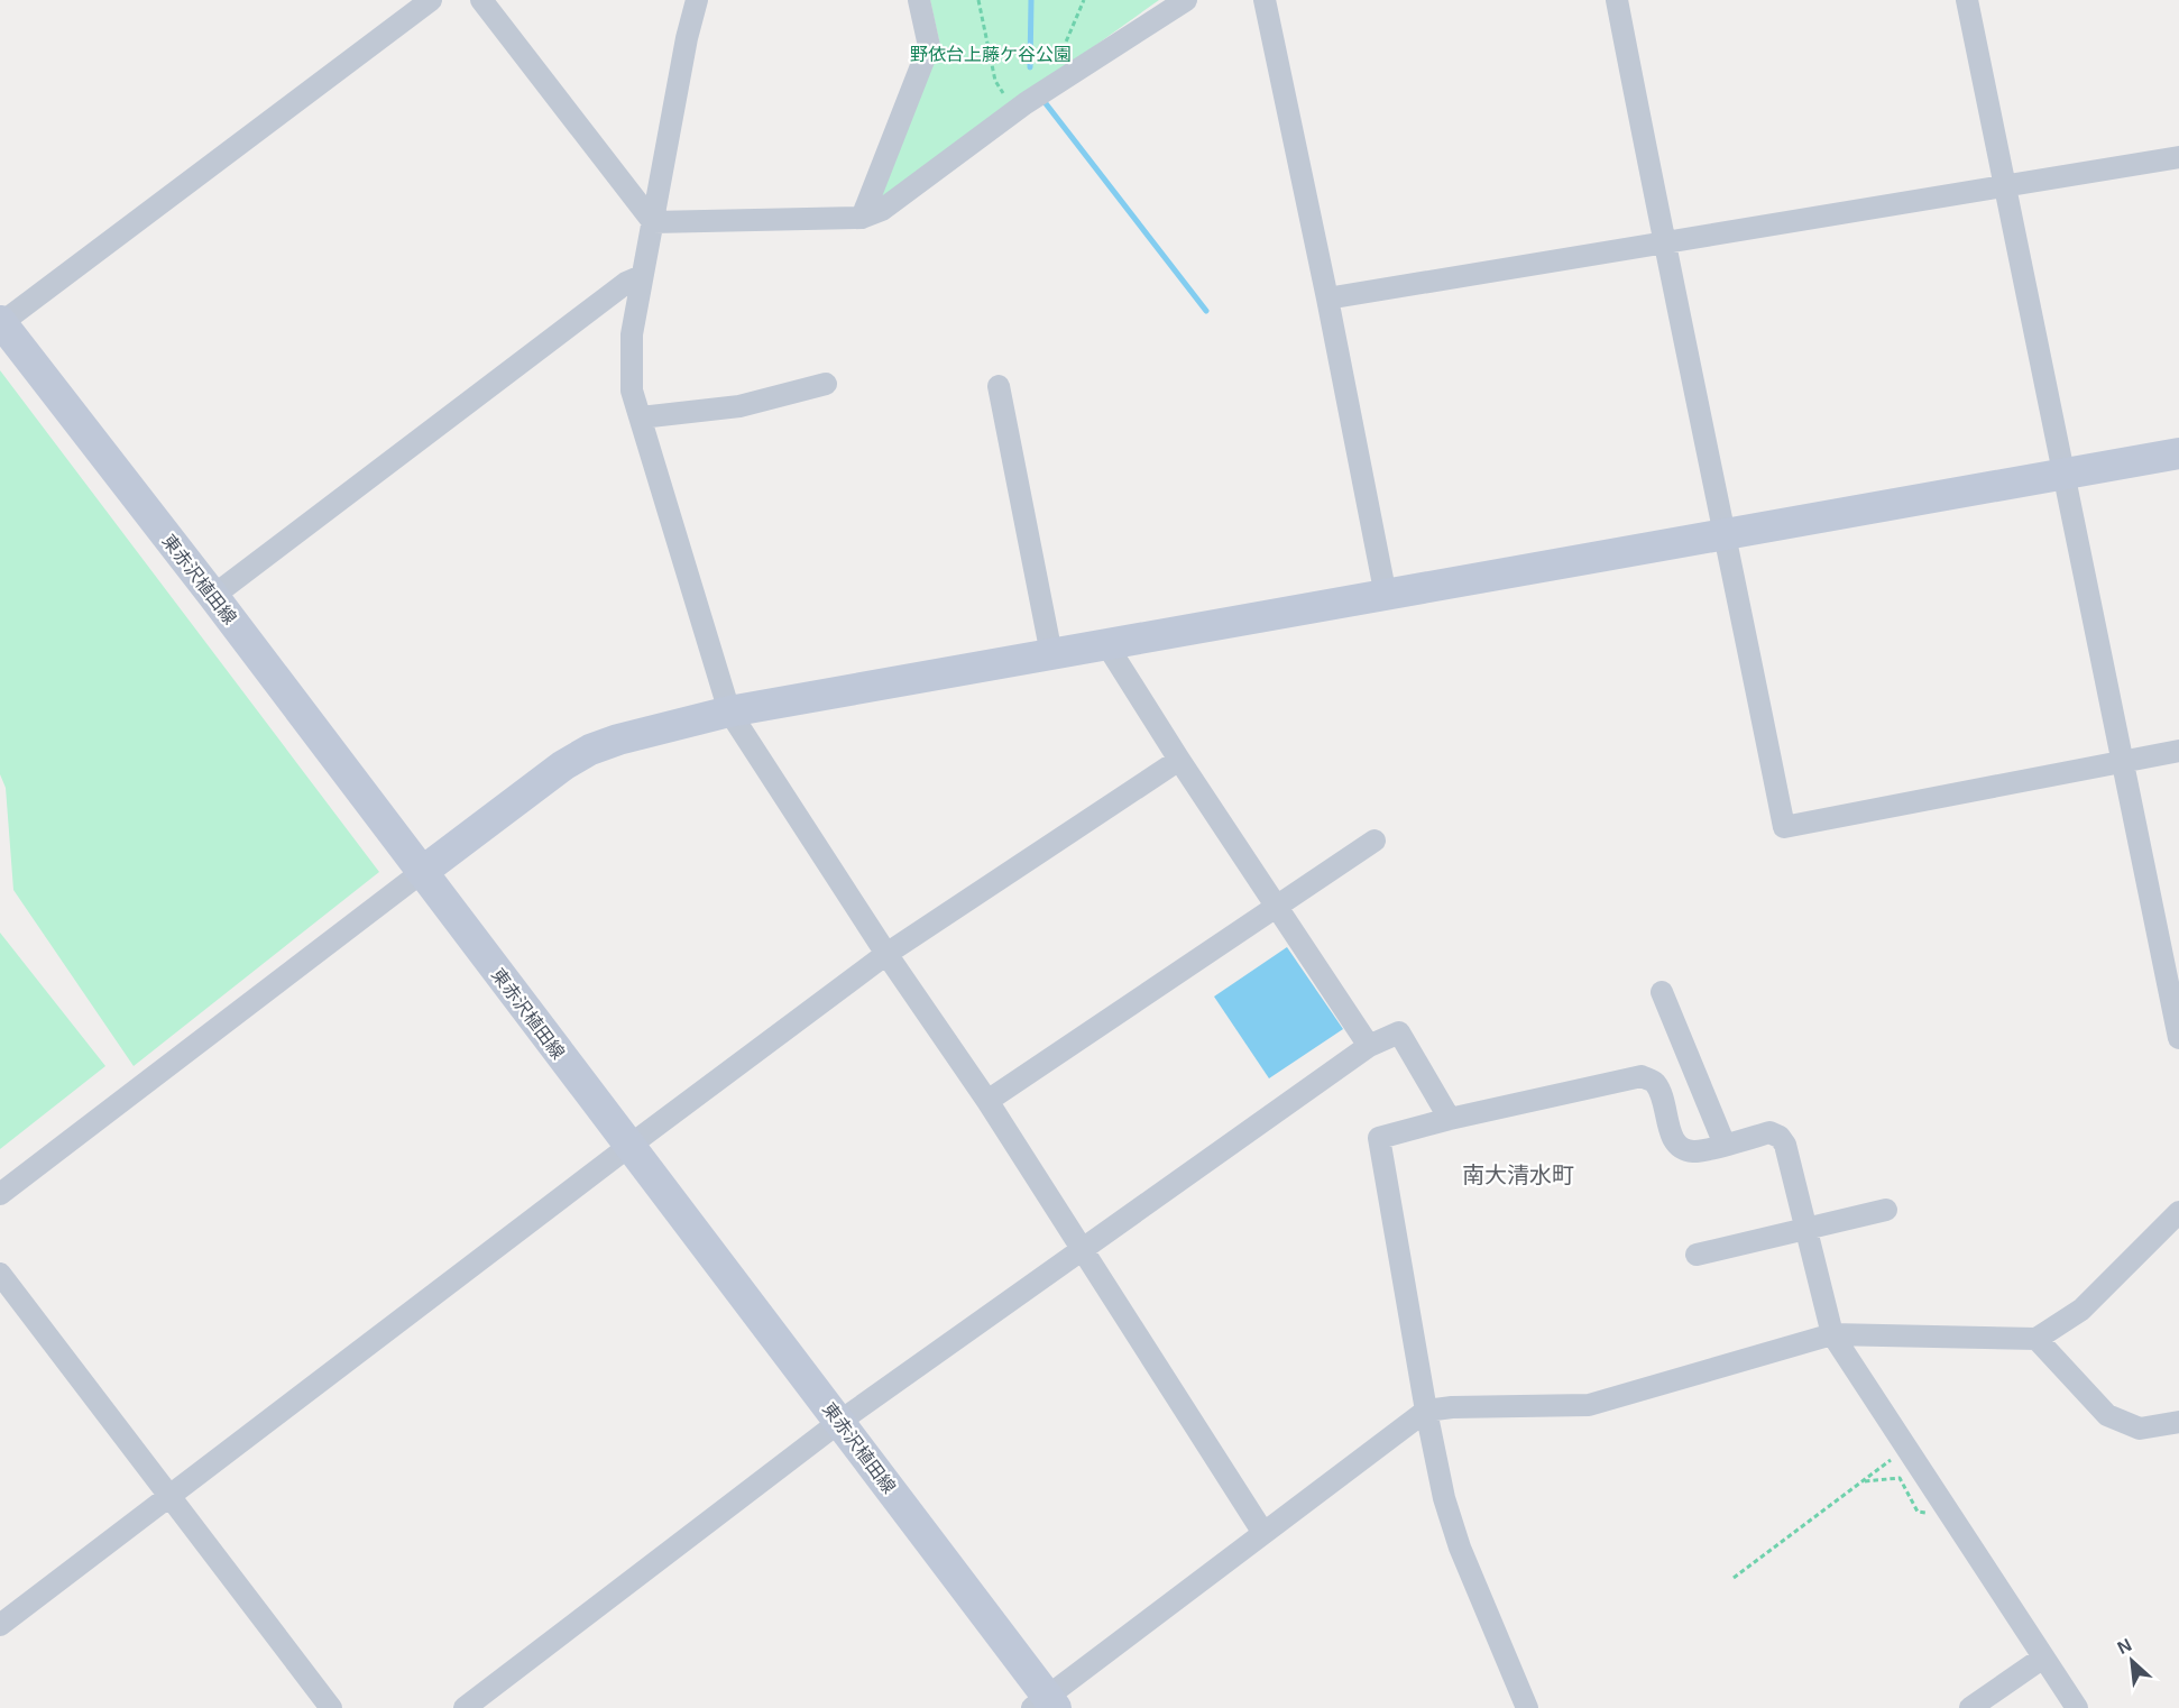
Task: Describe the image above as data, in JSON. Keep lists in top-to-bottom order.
{
  "streets": {
    "street": ["東赤沢植田線"]
  },
  "districts": ["南大清水町"],
  "parks": ["野依台上藤ケ谷公園"],
  "north": "top left"
}
